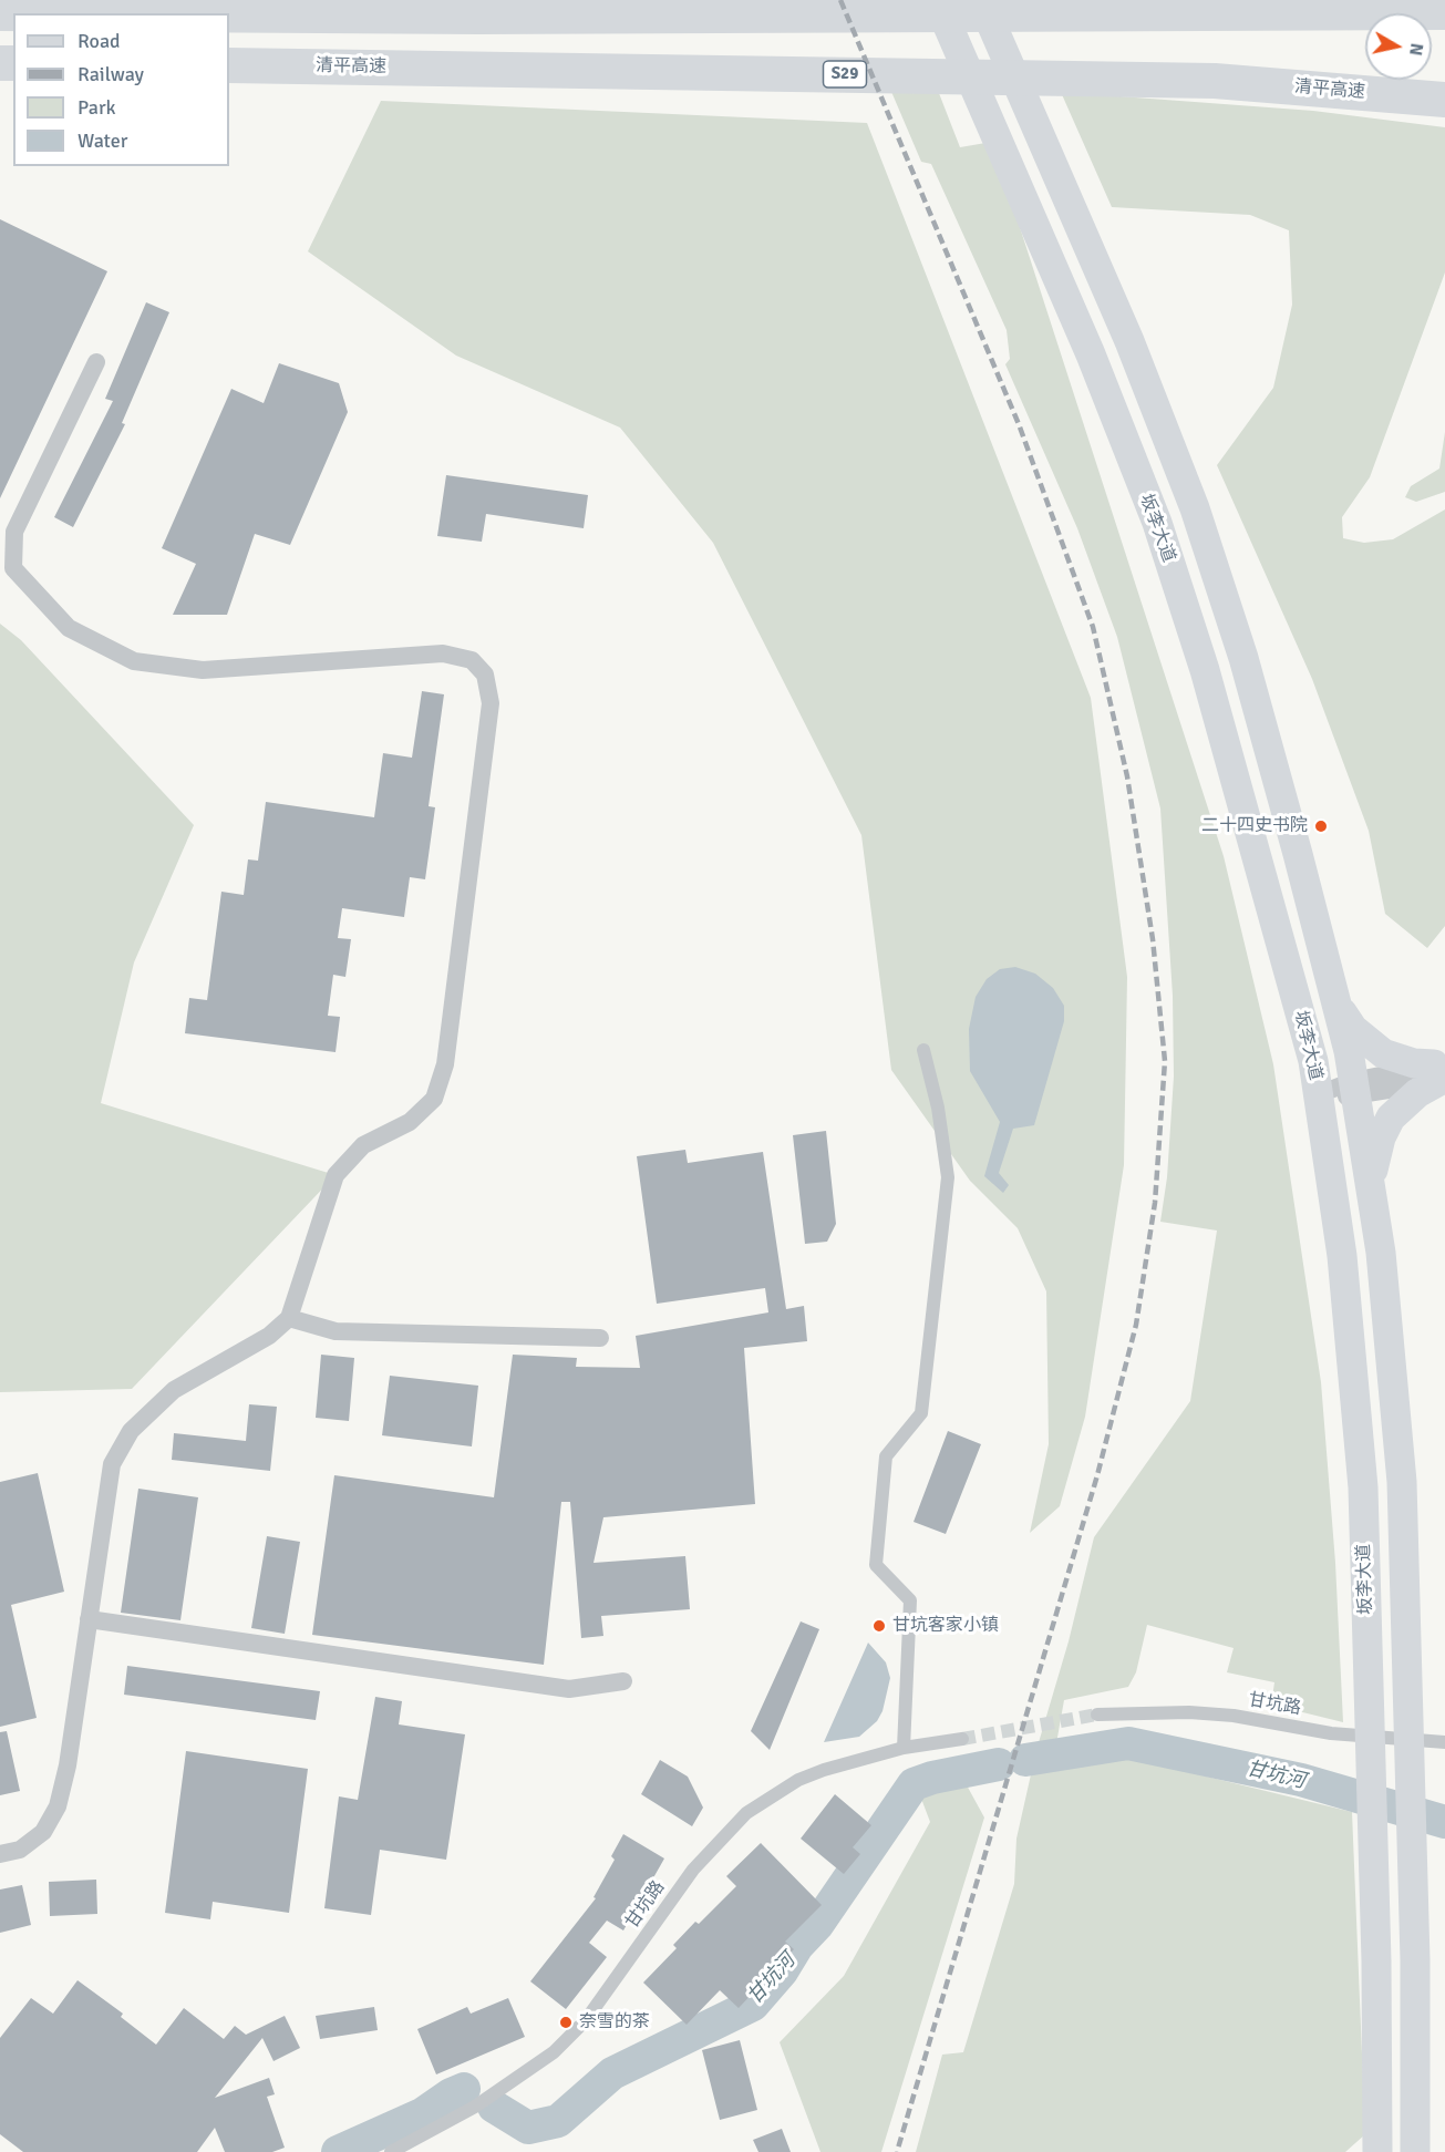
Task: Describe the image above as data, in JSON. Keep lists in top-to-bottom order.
{
  "streets": {
    "highway": ["清平高速", "S29"],
    "main road": ["坂李大道"],
    "street": ["甘坑路"]
  },
  "water": ["甘坑河"],
  "places": ["二十四史书院", "甘坑客家小镇", "奈雪的茶"],
  "legend": [
    "Road",
    "Railway",
    "Park",
    "Water"
  ],
  "north": "right"
}
